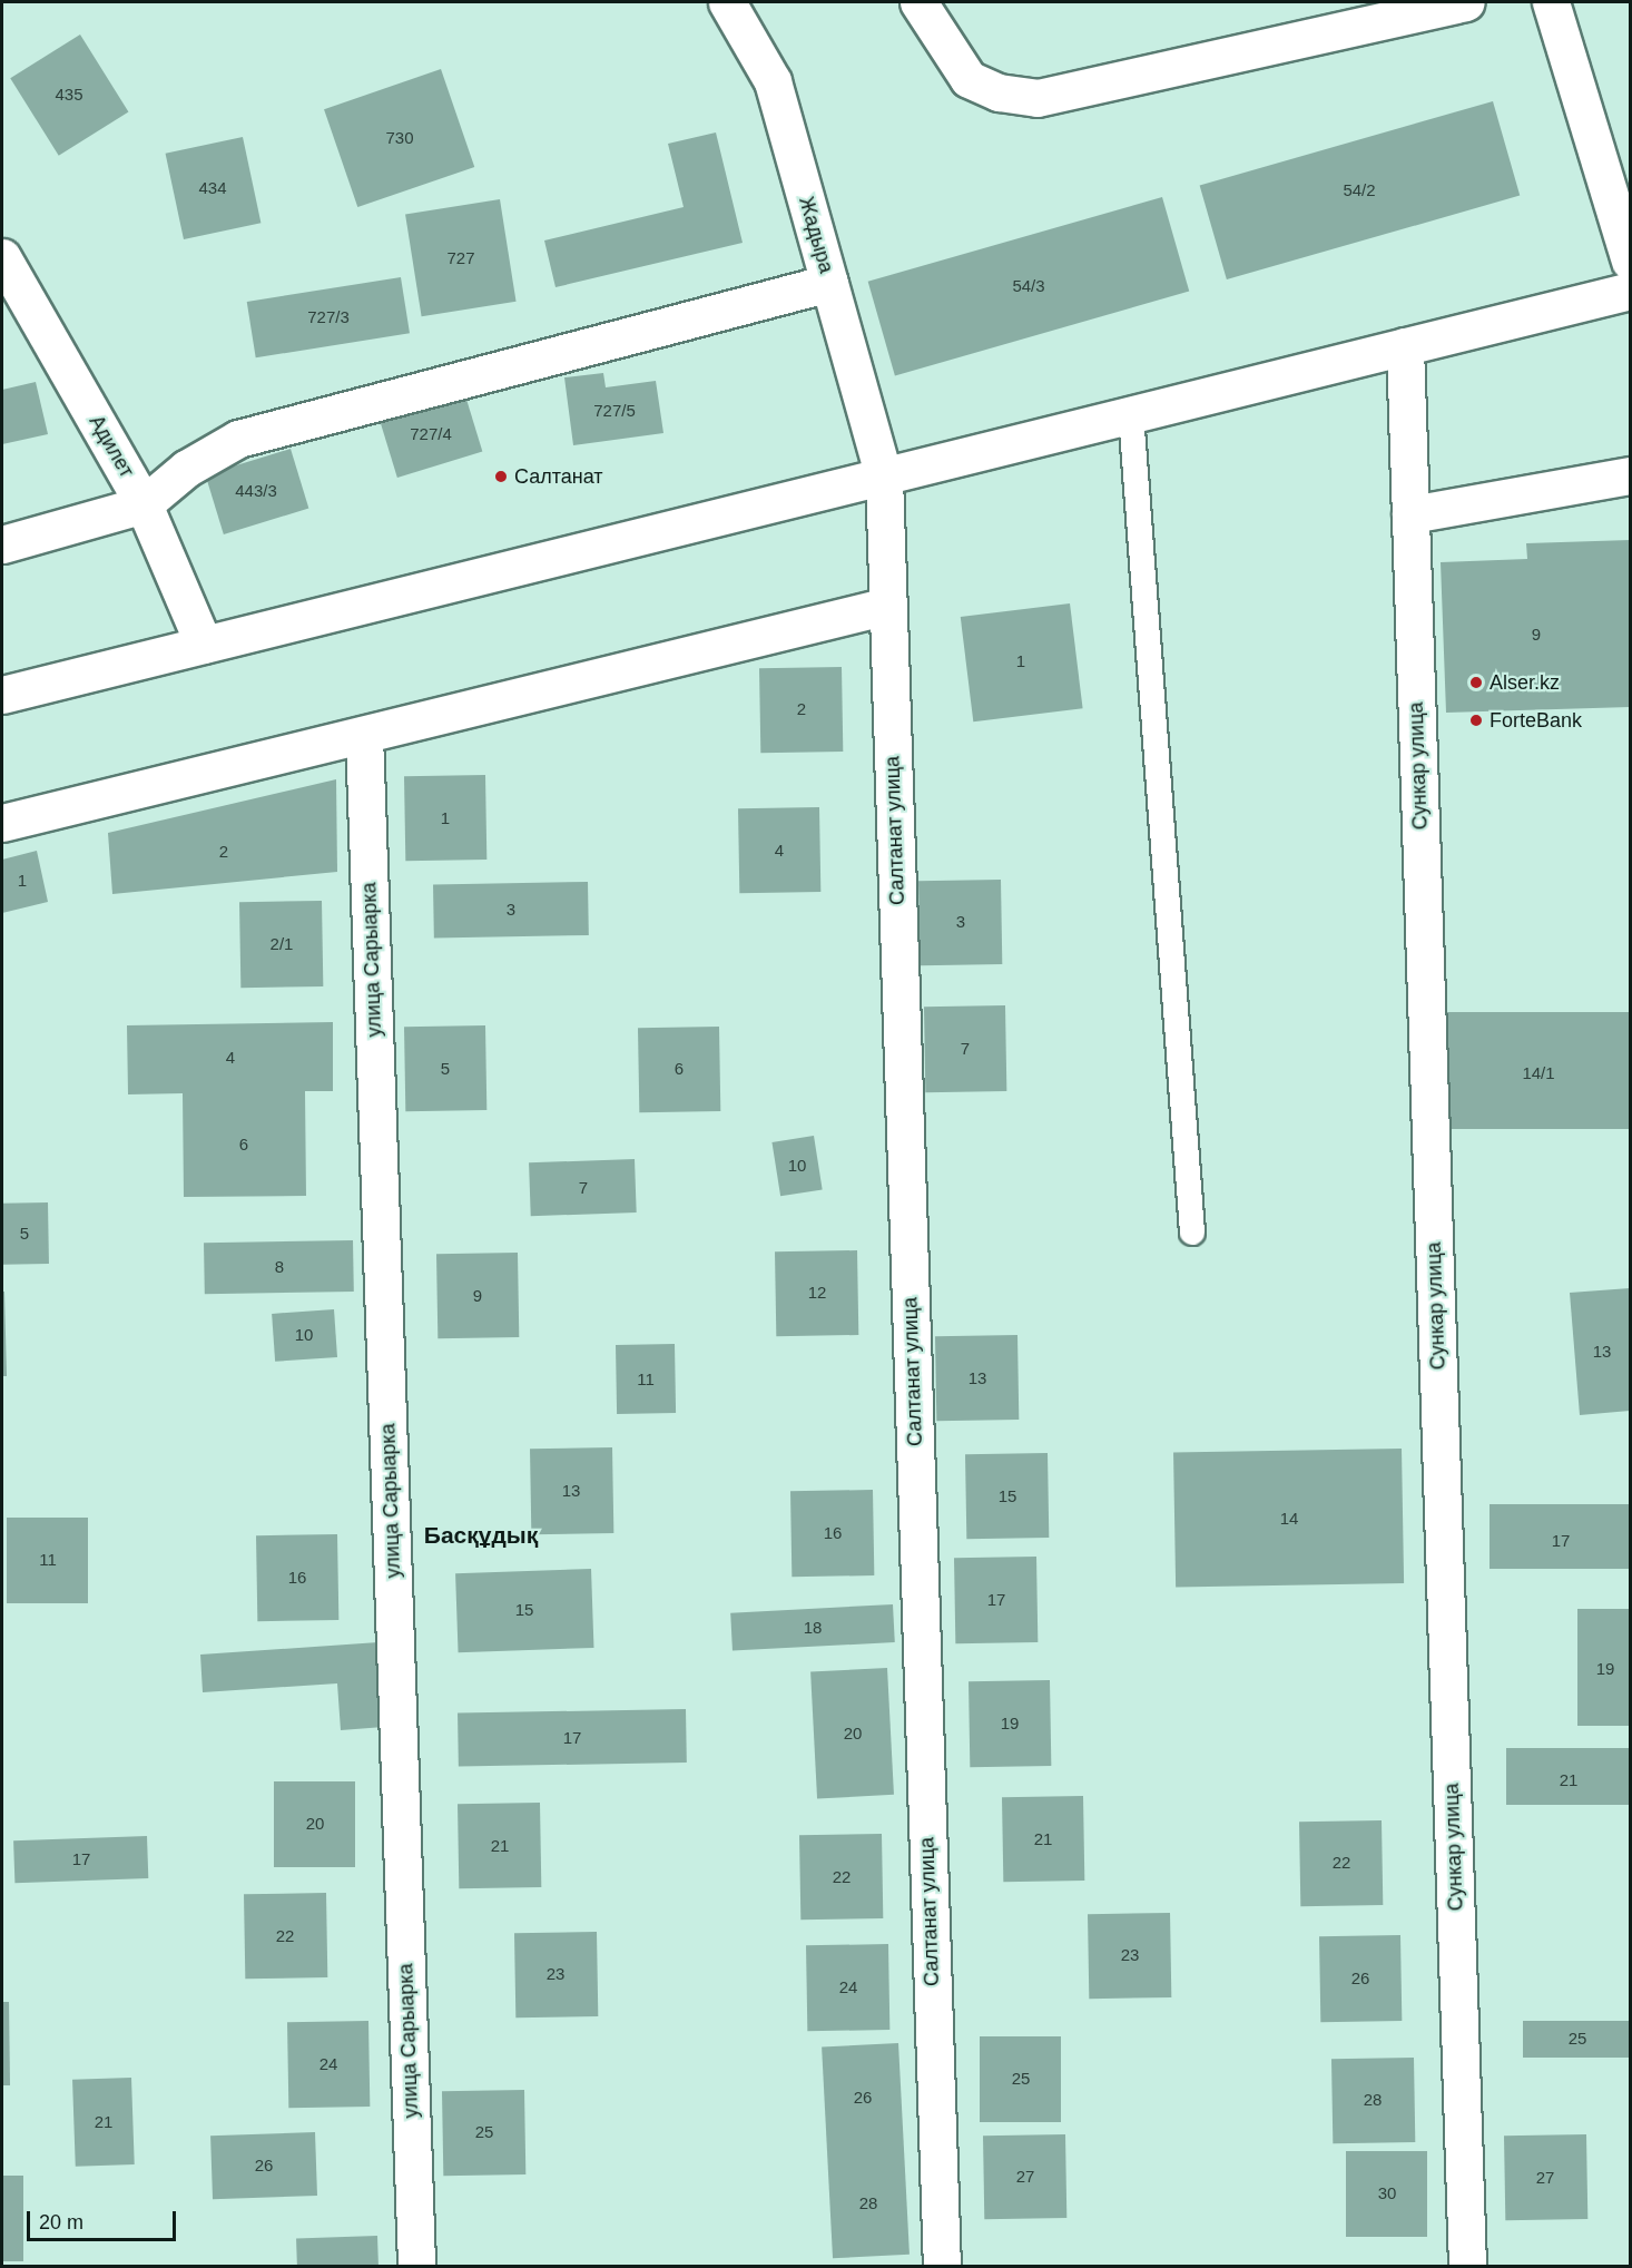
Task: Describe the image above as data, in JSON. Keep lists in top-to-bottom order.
{
  "streets": {
    "street": [
      "Жадыра",
      "Адилет",
      "Сункар улица",
      "Салтанат улица",
      "улица Сарыарка"
    ]
  },
  "crossings": [
    ["Жадыра", "Салтанат улица"]
  ],
  "districts": ["Басқұдық"],
  "places": ["Салтанат", "Alser.kz", "ForteBank"],
  "house_numbers": [
    "435",
    "730",
    "434",
    "54/2",
    "727",
    "54/3",
    "727/3",
    "727/5",
    "727/4",
    "443/3",
    "9",
    "1",
    "2",
    "1",
    "4",
    "2",
    "1",
    "3",
    "3",
    "2/1",
    "7",
    "4",
    "5",
    "6",
    "14/1",
    "6",
    "10",
    "7",
    "5",
    "8",
    "12",
    "9",
    "10",
    "13",
    "13",
    "11",
    "13",
    "15",
    "14",
    "16",
    "17",
    "11",
    "16",
    "17",
    "15",
    "18",
    "19",
    "19",
    "20",
    "17",
    "21",
    "20",
    "21",
    "21",
    "17",
    "22",
    "22",
    "22",
    "23",
    "23",
    "26",
    "24",
    "25",
    "24",
    "25",
    "26",
    "28",
    "21",
    "25",
    "26",
    "27",
    "27",
    "30",
    "28"
  ],
  "scale_bar": "20 m"
}
